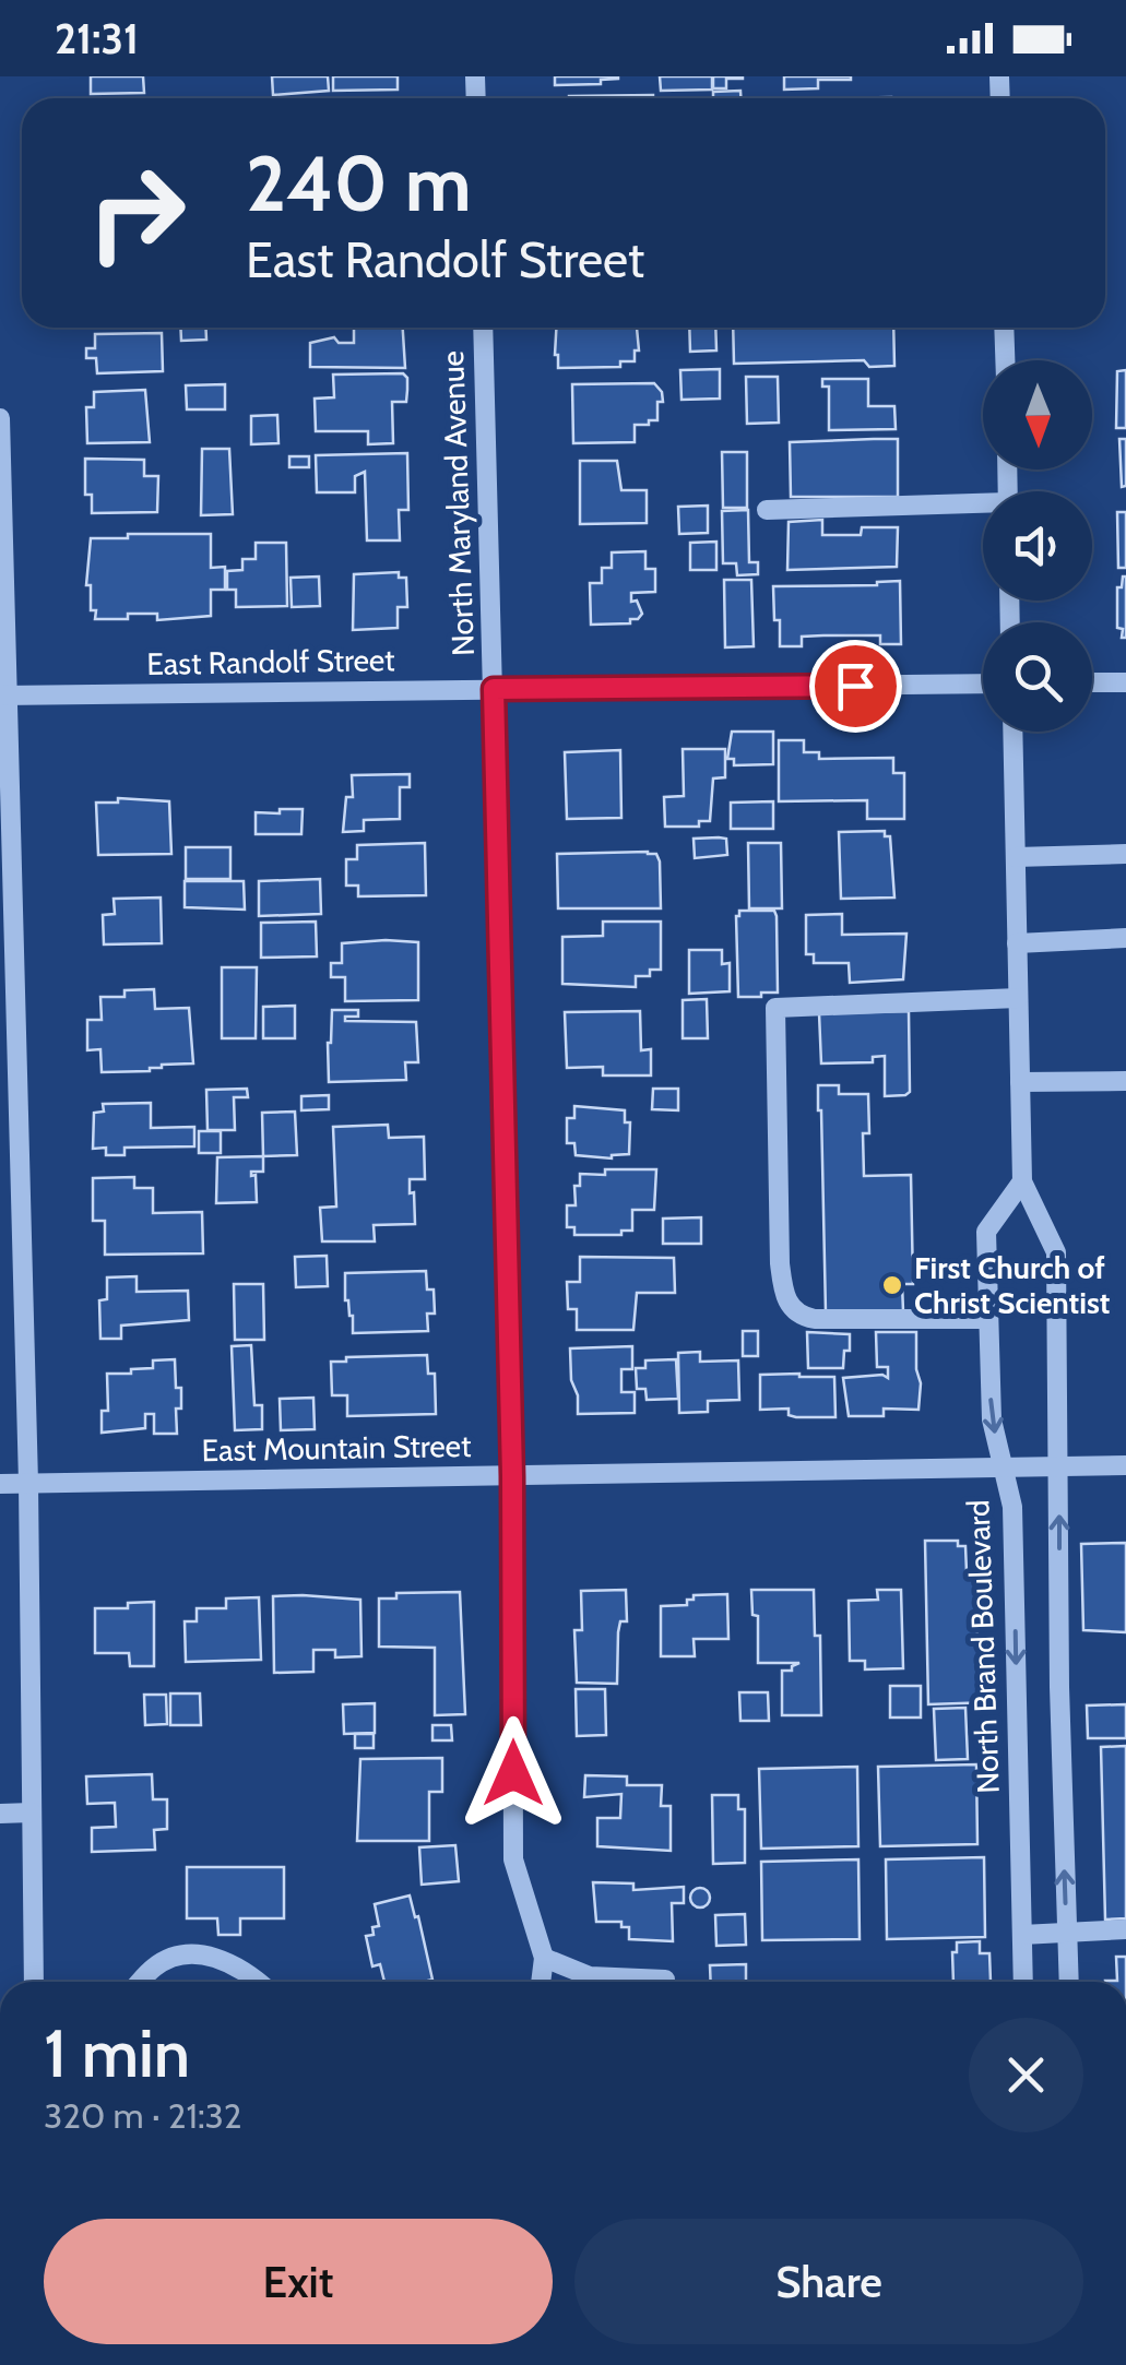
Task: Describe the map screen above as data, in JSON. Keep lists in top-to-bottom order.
{
  "streets": {
    "street": [
      "North Maryland Avenue",
      "East Randolf Street",
      "East Mountain Street",
      "North Brand Boulevard"
    ]
  },
  "crossings": [
    ["North Maryland Avenue", "East Randolf Street"],
    ["North Maryland Avenue", "East Mountain Street"],
    ["East Mountain Street", "North Brand Boulevard"]
  ],
  "places": ["First Church of Christ Scientist"],
  "north": "bottom",
  "page": {
    "status": "21:31",
    "turn": ["240 m", "East Randolf Street"],
    "heading": ["1 min", "320 m · 21:32"],
    "buttons": ["Exit", "Share"]
  }
}
